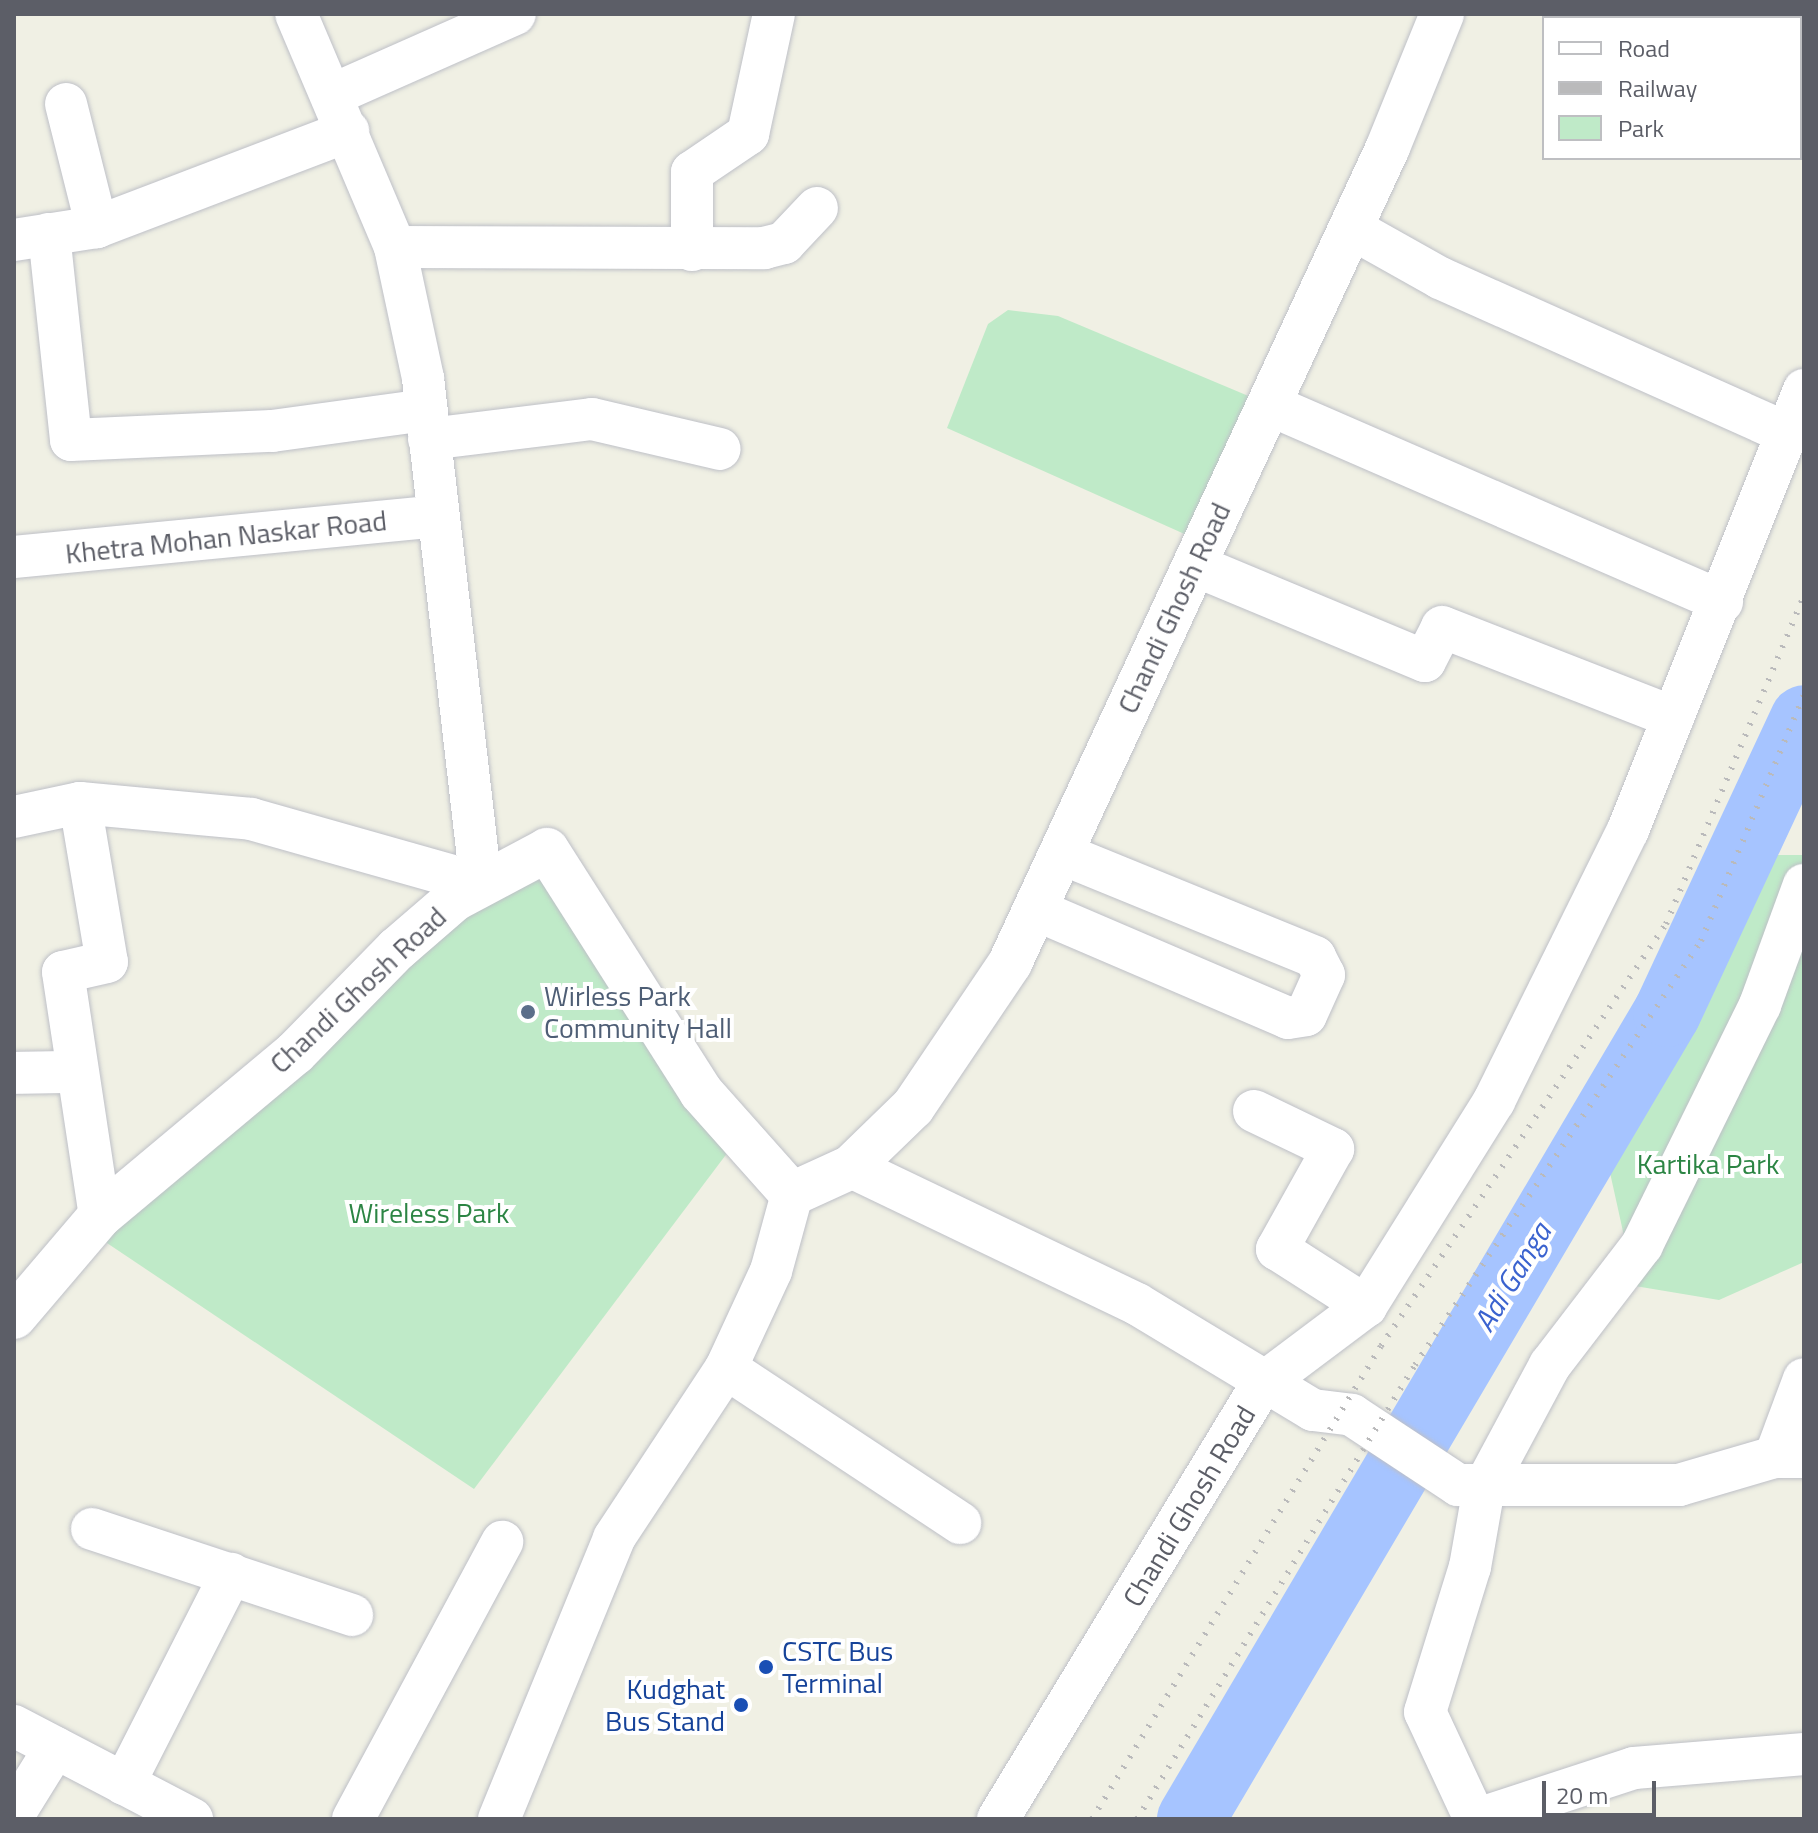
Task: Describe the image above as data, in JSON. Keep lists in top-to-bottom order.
{
  "streets": {
    "street": ["Khetra Mohan Naskar Road", "Chandi Ghosh Road"]
  },
  "water": ["Adi Ganga"],
  "parks": ["Kartika Park", "Wireless Park"],
  "places": ["Wirless Park Community Hall", "CSTC Bus Terminal", "Kudghat Bus Stand"],
  "legend": ["Road", "Railway", "Park"],
  "scale_bar": "20 m"
}
